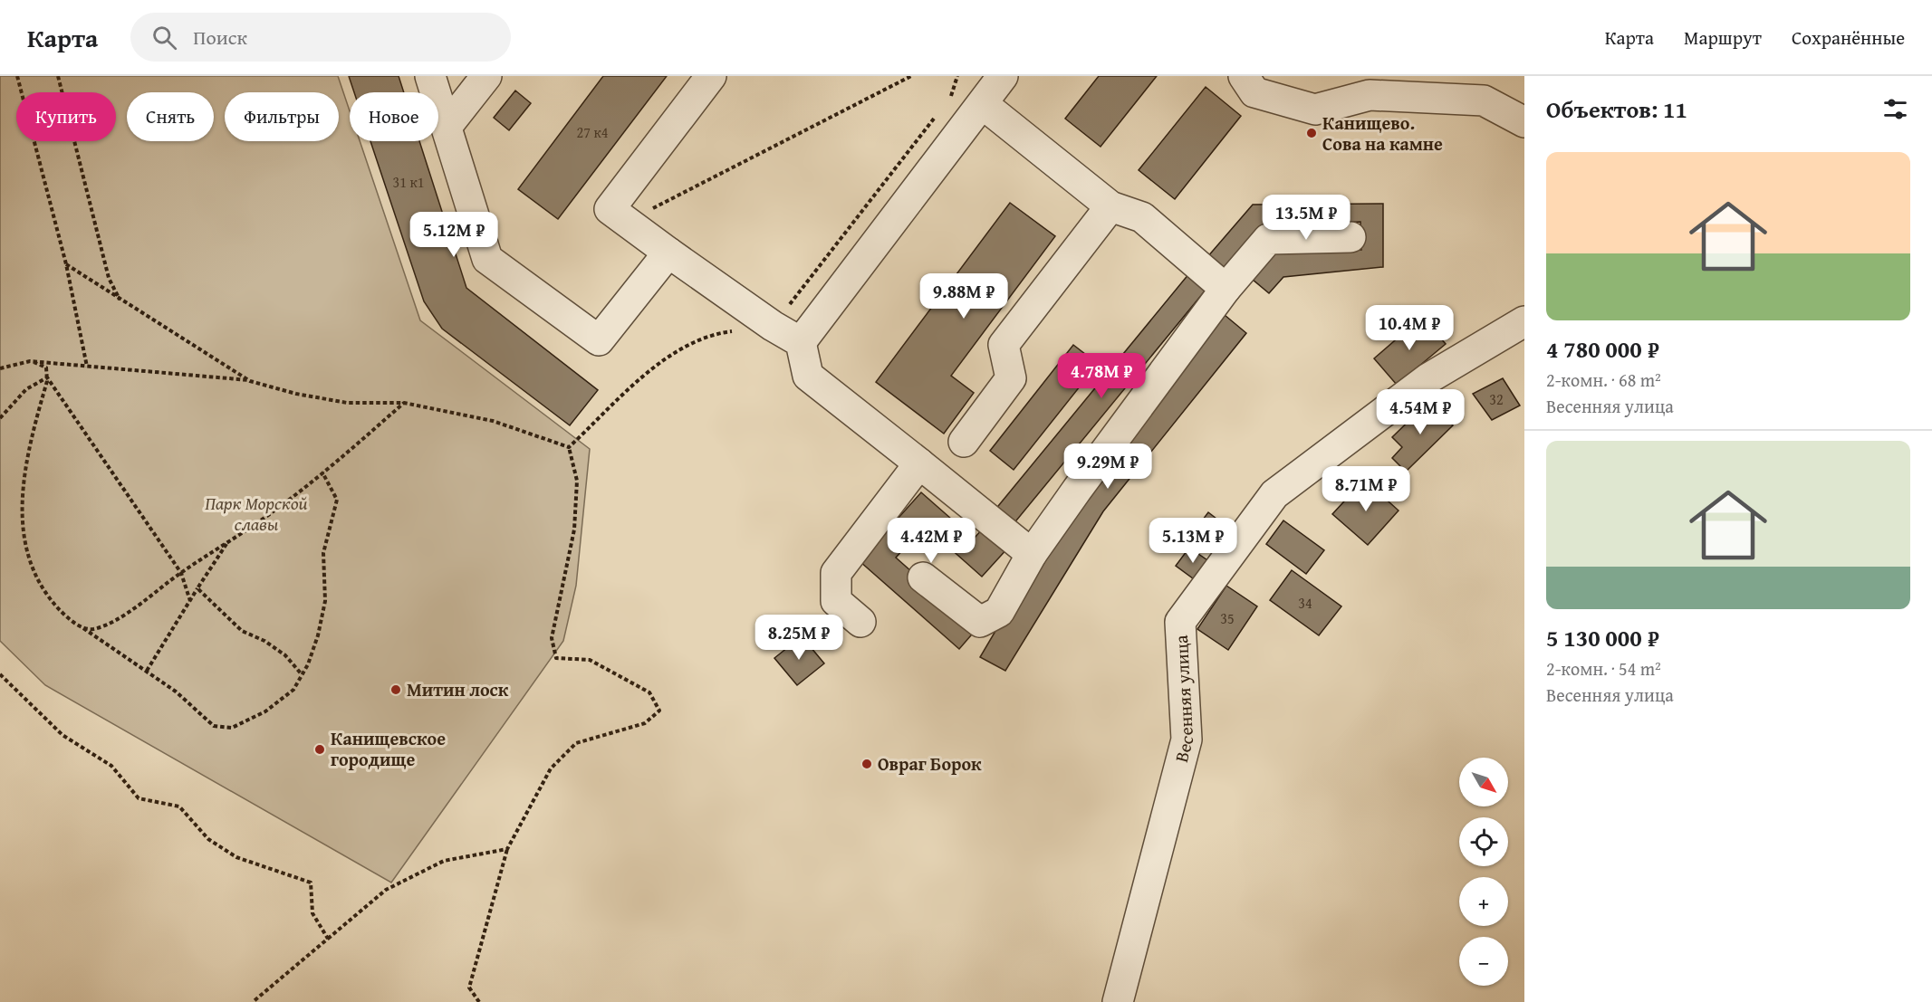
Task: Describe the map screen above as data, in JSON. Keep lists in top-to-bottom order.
{
  "streets": {
    "street": ["Весенняя улица"]
  },
  "parks": ["Парк Морской славы"],
  "places": [
    "Канищево. Сова на камне",
    "Митин лоск",
    "Канищевское городище",
    "Овраг Борок"
  ],
  "house_numbers": [
    "27 к4",
    "31 к1",
    "32",
    "34",
    "35"
  ],
  "north": "bottom right",
  "page": {
    "header": "Карта",
    "search": "Поиск",
    "nav": ["Карта", "Маршрут", "Сохранённые"],
    "heading": "Объектов: 11",
    "chip": [
      "Купить",
      "Снять",
      "Фильтры",
      "Новое"
    ],
    "list": [
      {
        "name": "4 780 000 ₽",
        "note": "2-комн. · 68 m² · Весенняя улица"
      },
      {
        "name": "5 130 000 ₽",
        "note": "2-комн. · 54 m² · Весенняя улица"
      }
    ],
    "price": [
      "13.5M ₽",
      "5.12M ₽",
      "9.88M ₽",
      "10.4M ₽",
      "4.78M ₽",
      "4.54M ₽",
      "9.29M ₽",
      "8.71M ₽",
      "4.42M ₽",
      "5.13M ₽",
      "8.25M ₽"
    ],
    "map_buttons": ["+", "−"]
  }
}
